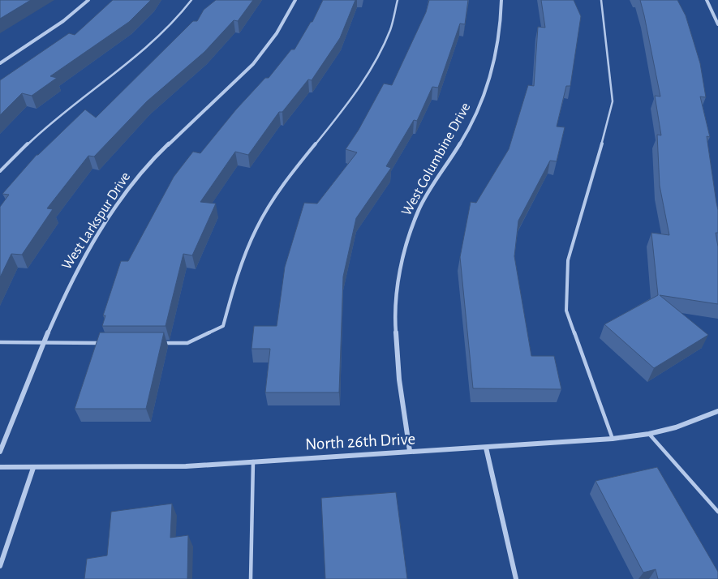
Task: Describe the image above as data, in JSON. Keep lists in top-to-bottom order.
{
  "streets": {
    "street": ["West Columbine Drive", "West Larkspur Drive", "North 26th Drive"]
  },
  "crossings": [
    ["West Columbine Drive", "North 26th Drive"]
  ]
}
